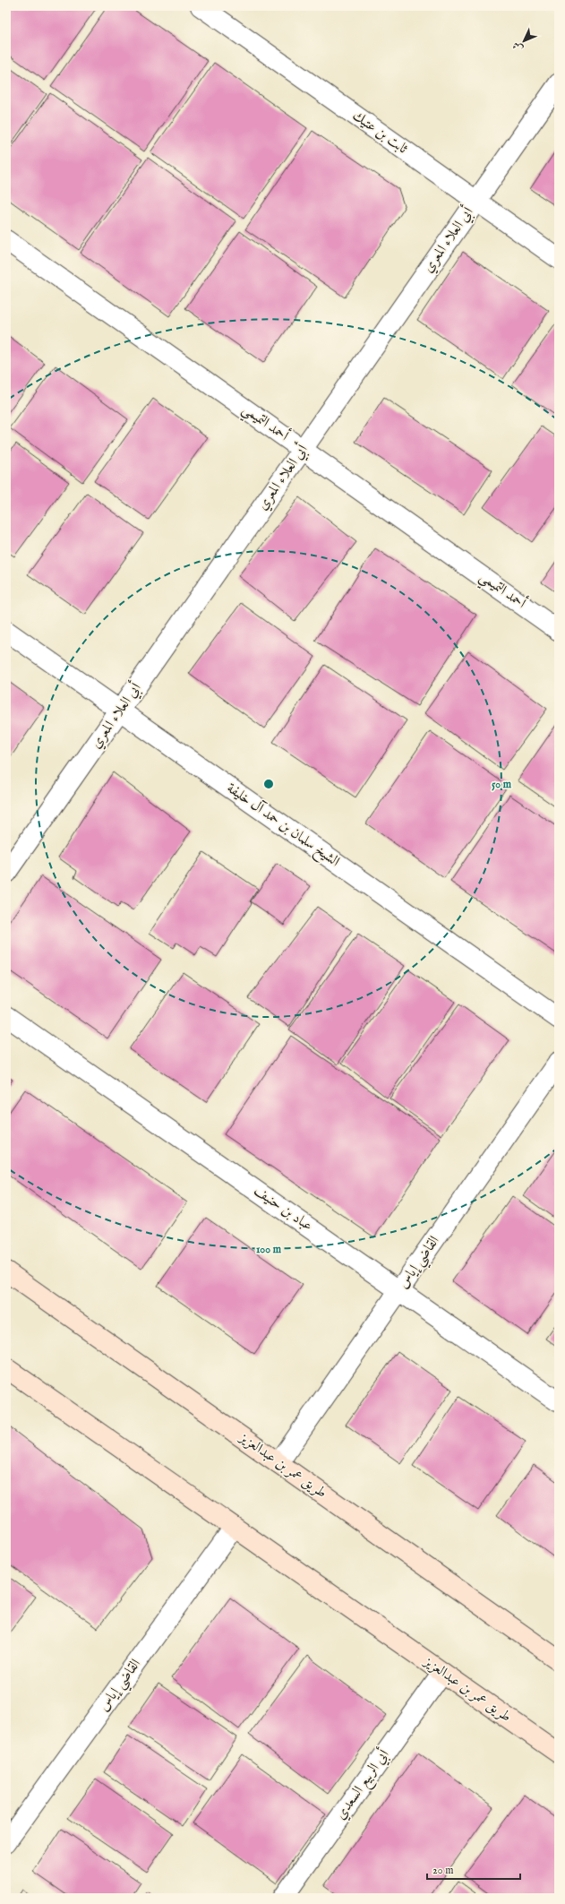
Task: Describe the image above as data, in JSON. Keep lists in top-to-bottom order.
{
  "streets": {
    "main road": ["طريق عمر بن عبدالعزيز"],
    "street": [
      "ثابت بن عتيك",
      "أبي العلاء المعري",
      "أحمد التميمي",
      "الشيخ سلمان بن حمد آل خليفة",
      "عباد بن حنيف",
      "القاضي إياس",
      "أبي الربيع السعدي"
    ]
  },
  "crossings": [
    ["ثابت بن عتيك", "أبي العلاء المعري"],
    ["أبي العلاء المعري", "أحمد التميمي"],
    ["أبي العلاء المعري", "الشيخ سلمان بن حمد آل خليفة"],
    ["عباد بن حنيف", "القاضي إياس"],
    ["القاضي إياس", "طريق عمر بن عبدالعزيز"],
    ["طريق عمر بن عبدالعزيز", "أبي الربيع السعدي"]
  ],
  "scale_bar": "20 m",
  "north": "bottom left",
  "rings": ["50 m", "100 m"]
}
